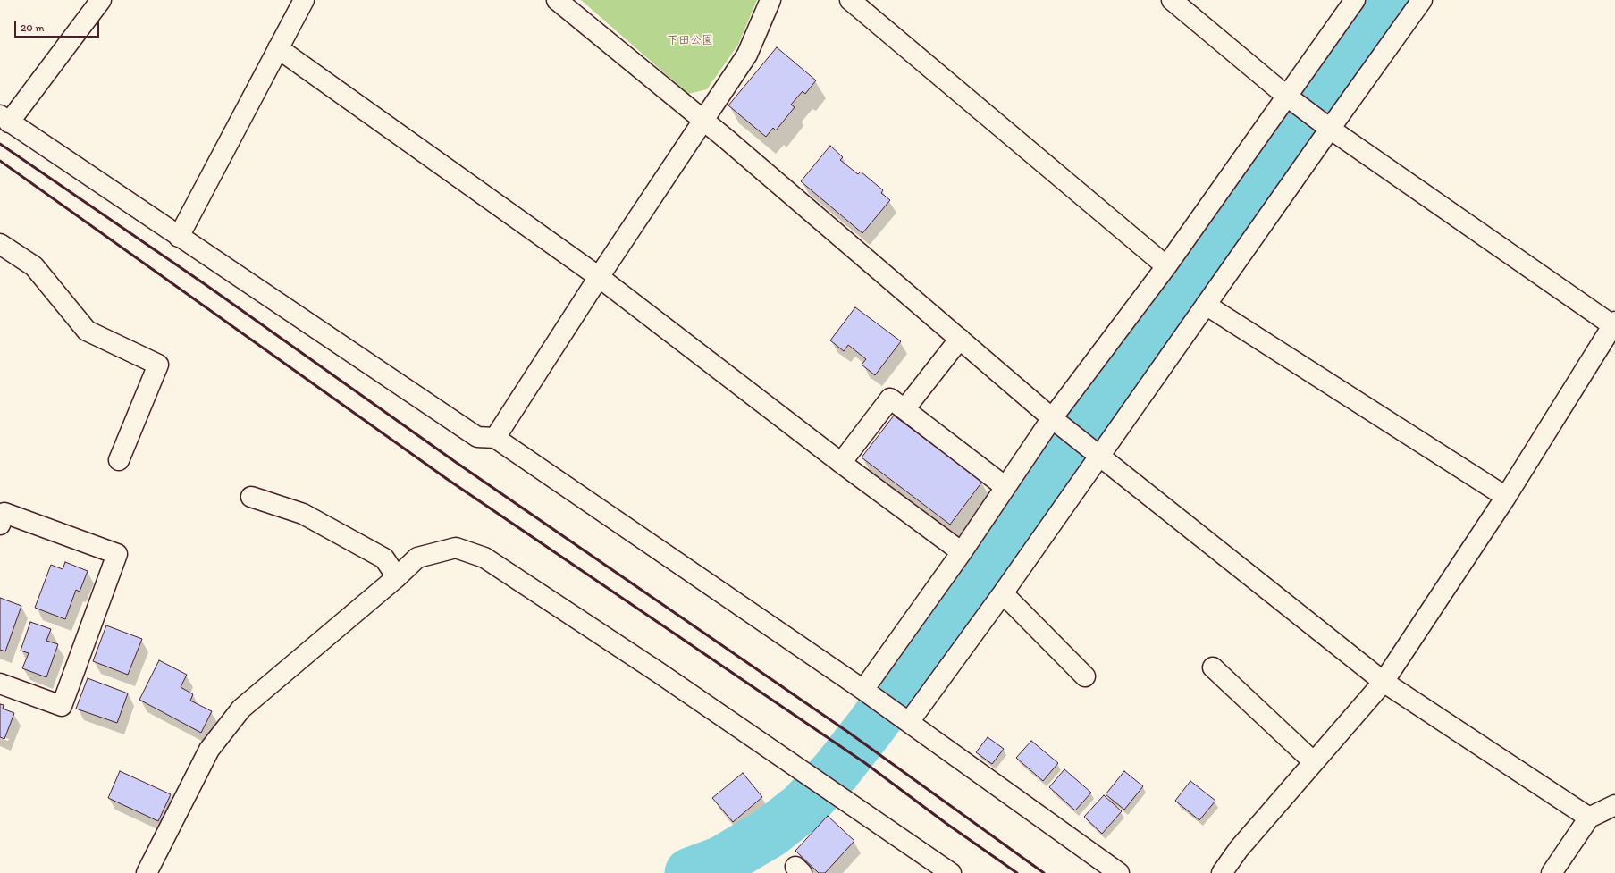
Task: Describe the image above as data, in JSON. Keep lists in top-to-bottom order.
{
  "parks": ["下田公園"],
  "scale_bar": "20 m"
}
